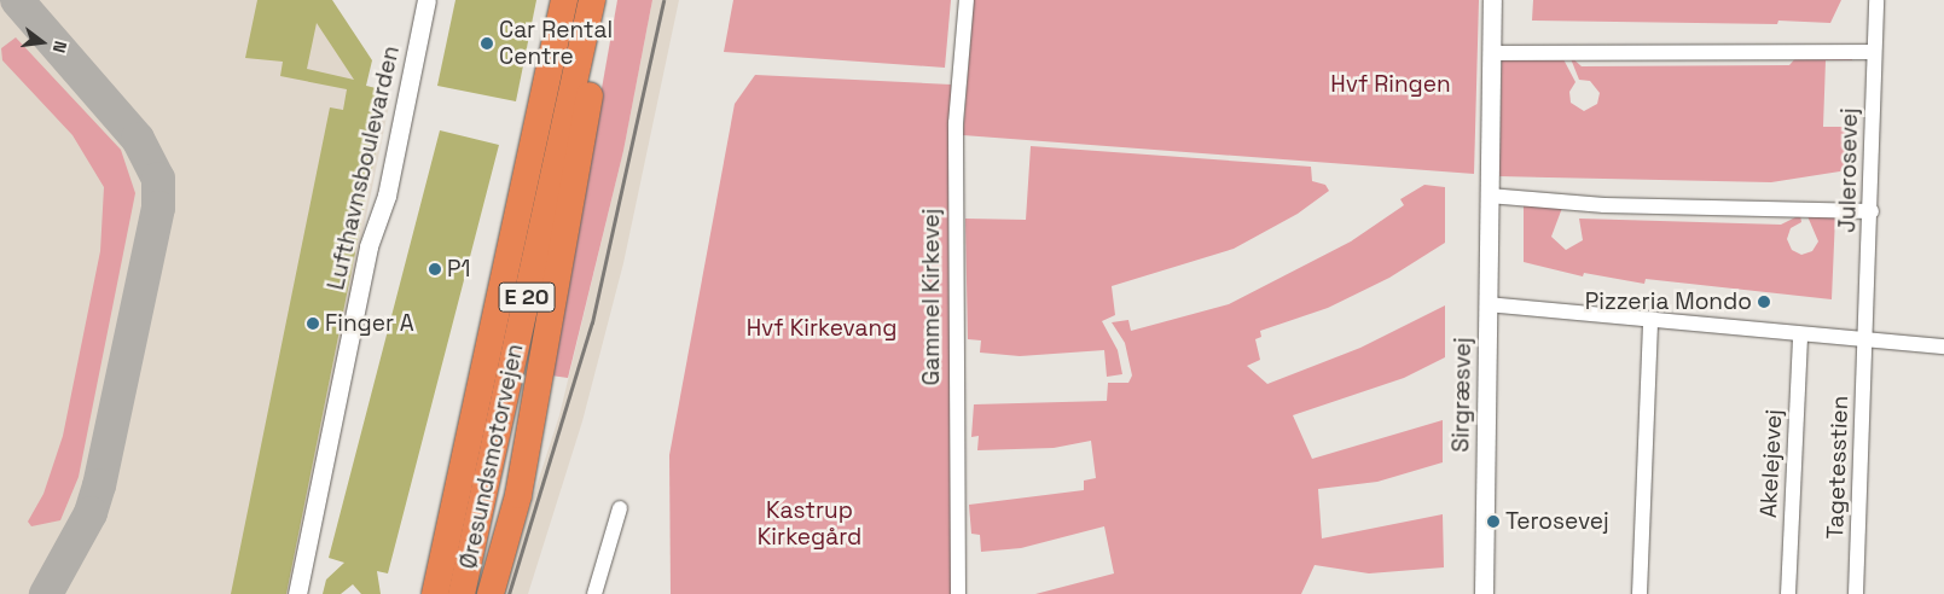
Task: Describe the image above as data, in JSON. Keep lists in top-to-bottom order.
{
  "streets": {
    "highway": ["E 20", "Øresundsmotorvejen"],
    "street": [
      "Lufthavnsboulevarden",
      "Julerosevej",
      "Gammel Kirkevej",
      "Sirgræsvej",
      "Akelejevej",
      "Tagetesstien"
    ]
  },
  "crossings": [
    ["Julerosevej", "Tagetesstien"]
  ],
  "parks": ["Hvf Ringen", "Hvf Kirkevang", "Kastrup Kirkegård"],
  "places": [
    "Car Rental Centre",
    "P1",
    "Pizzeria Mondo",
    "Finger A",
    "Terosevej"
  ],
  "north": "right"
}
